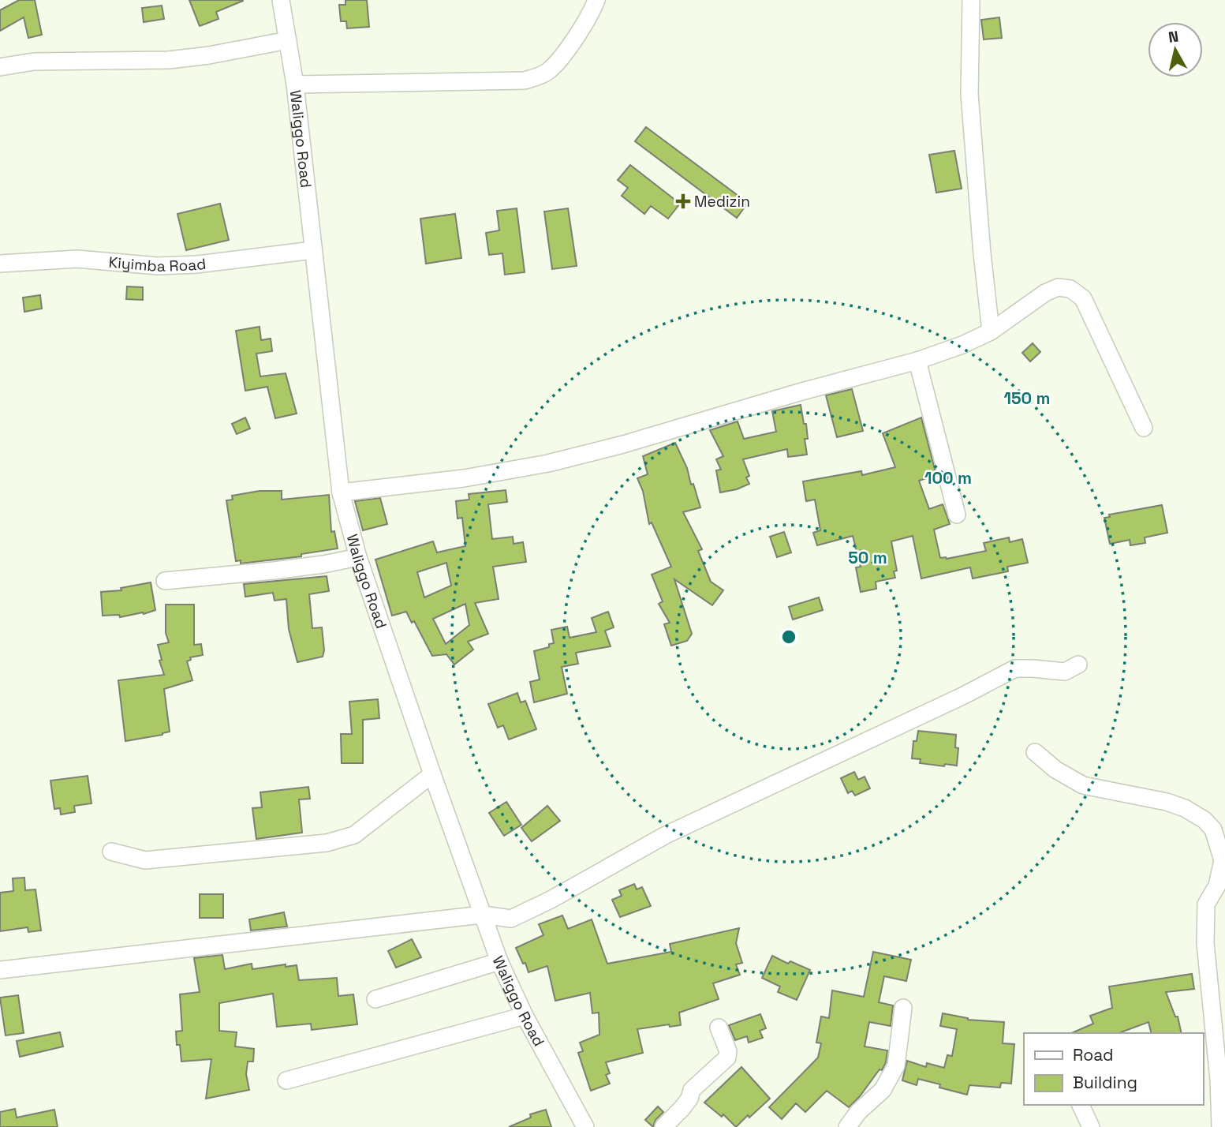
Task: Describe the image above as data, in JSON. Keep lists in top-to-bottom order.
{
  "streets": {
    "street": ["Waliggo Road", "Kiyimba Road"]
  },
  "crossings": [
    ["Waliggo Road", "Kiyimba Road"]
  ],
  "places": {
    "health": ["Medizin"]
  },
  "legend": ["Road", "Building"],
  "north": "top",
  "rings": ["150 m", "100 m", "50 m"]
}
